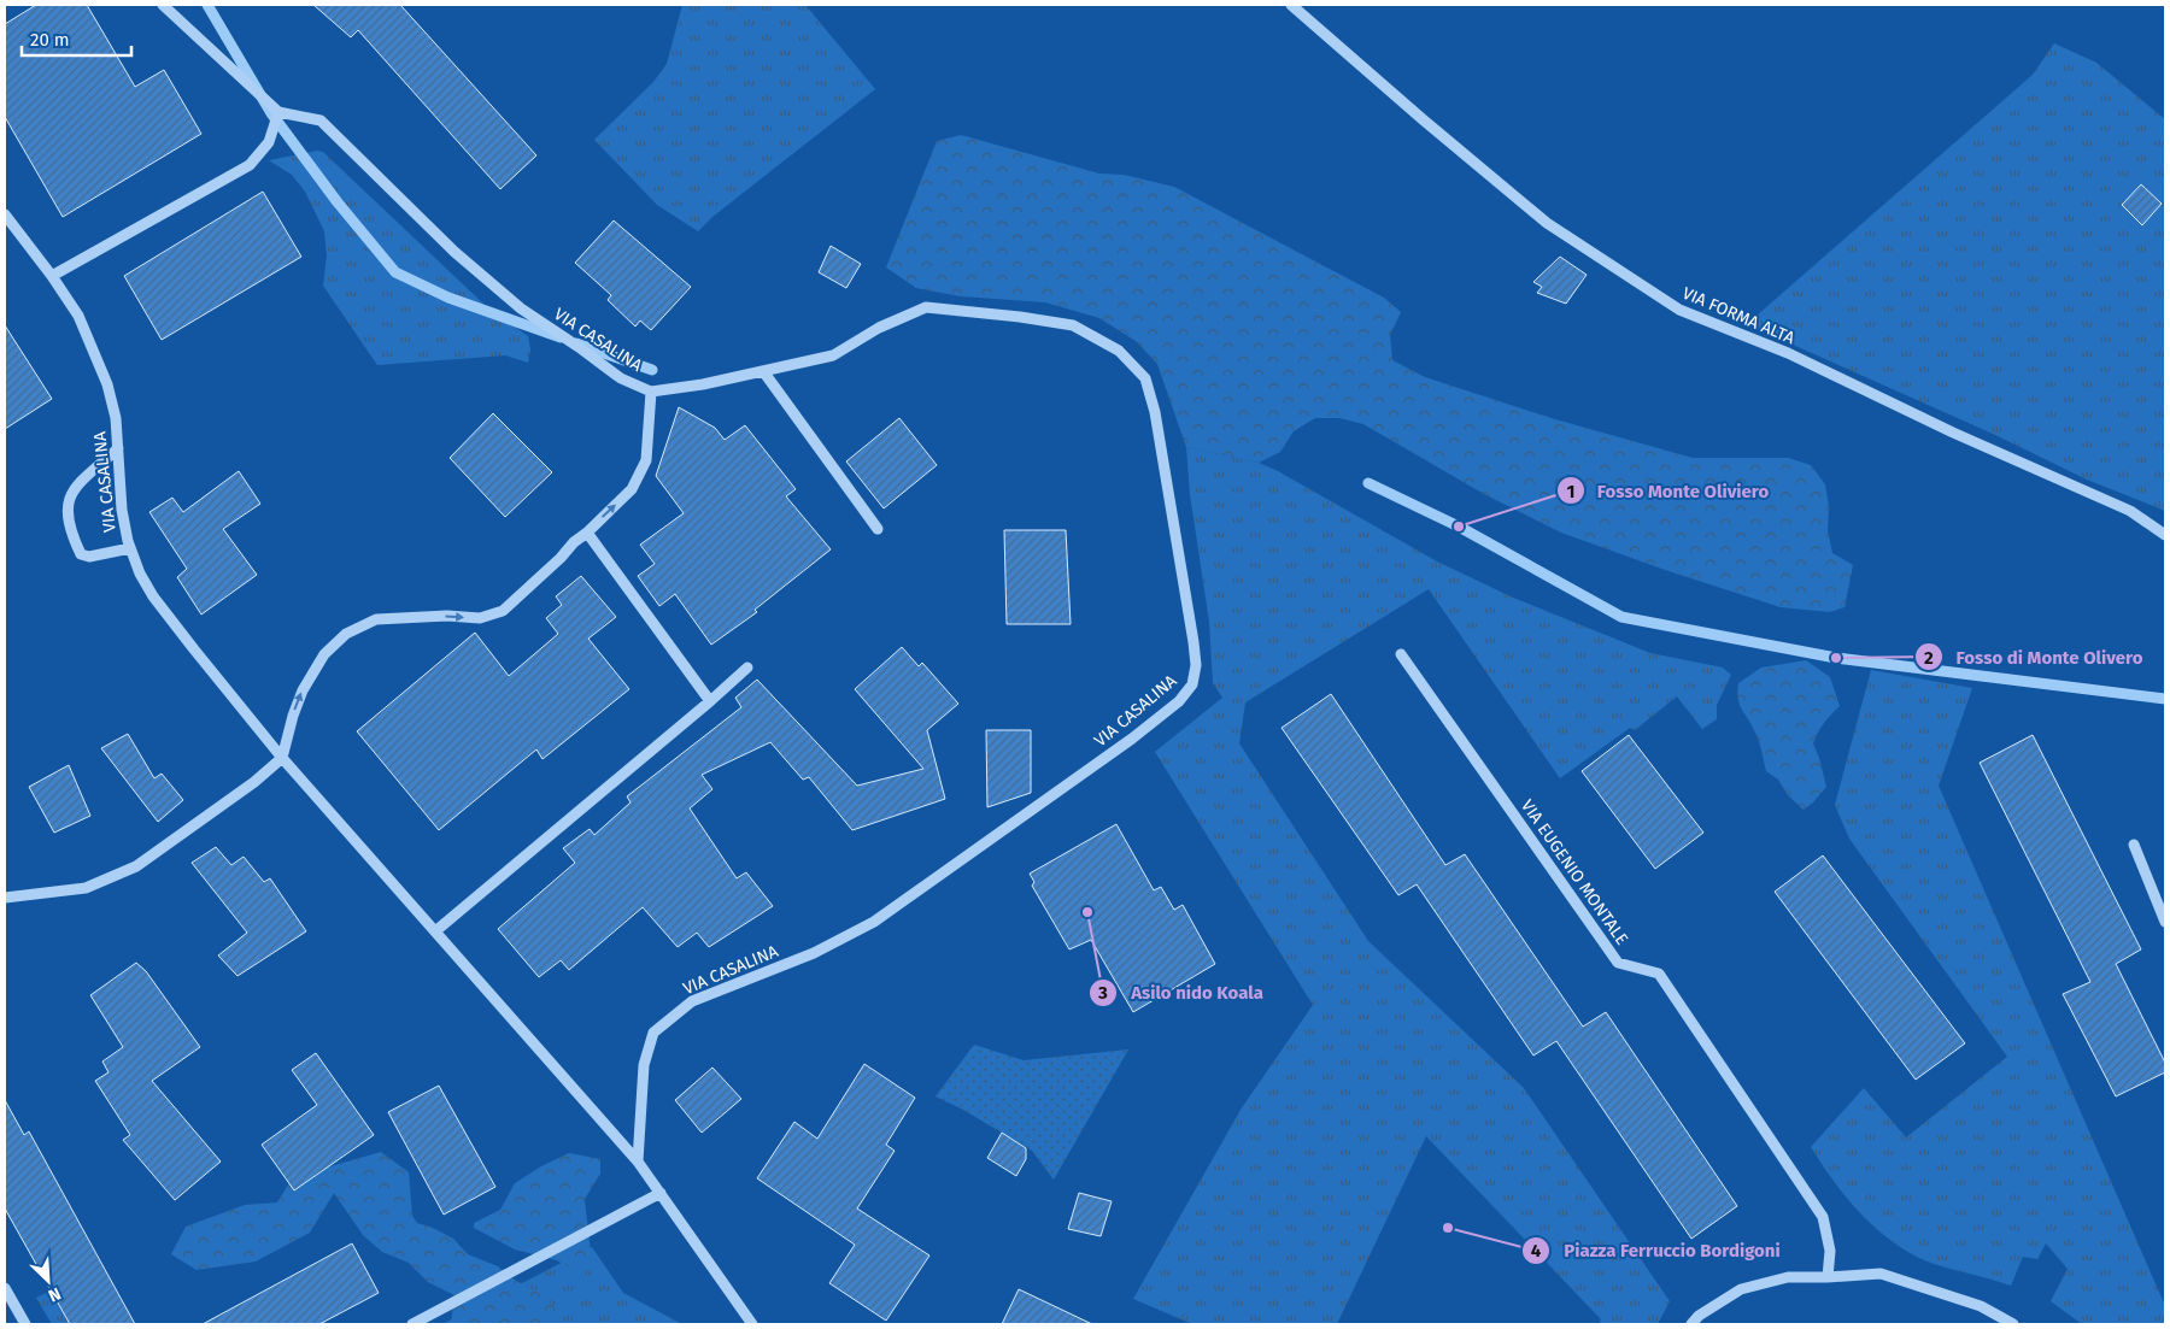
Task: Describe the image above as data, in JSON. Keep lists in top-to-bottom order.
{
  "streets": {
    "street": ["VIA FORMA ALTA", "VIA CASALINA", "VIA EUGENIO MONTALE"]
  },
  "places": [
    "Fosso Monte Oliviero",
    "Fosso di Monte Olivero",
    "Asilo nido Koala",
    "Piazza Ferruccio Bordigoni"
  ],
  "scale_bar": "20 m",
  "north": "bottom right"
}
